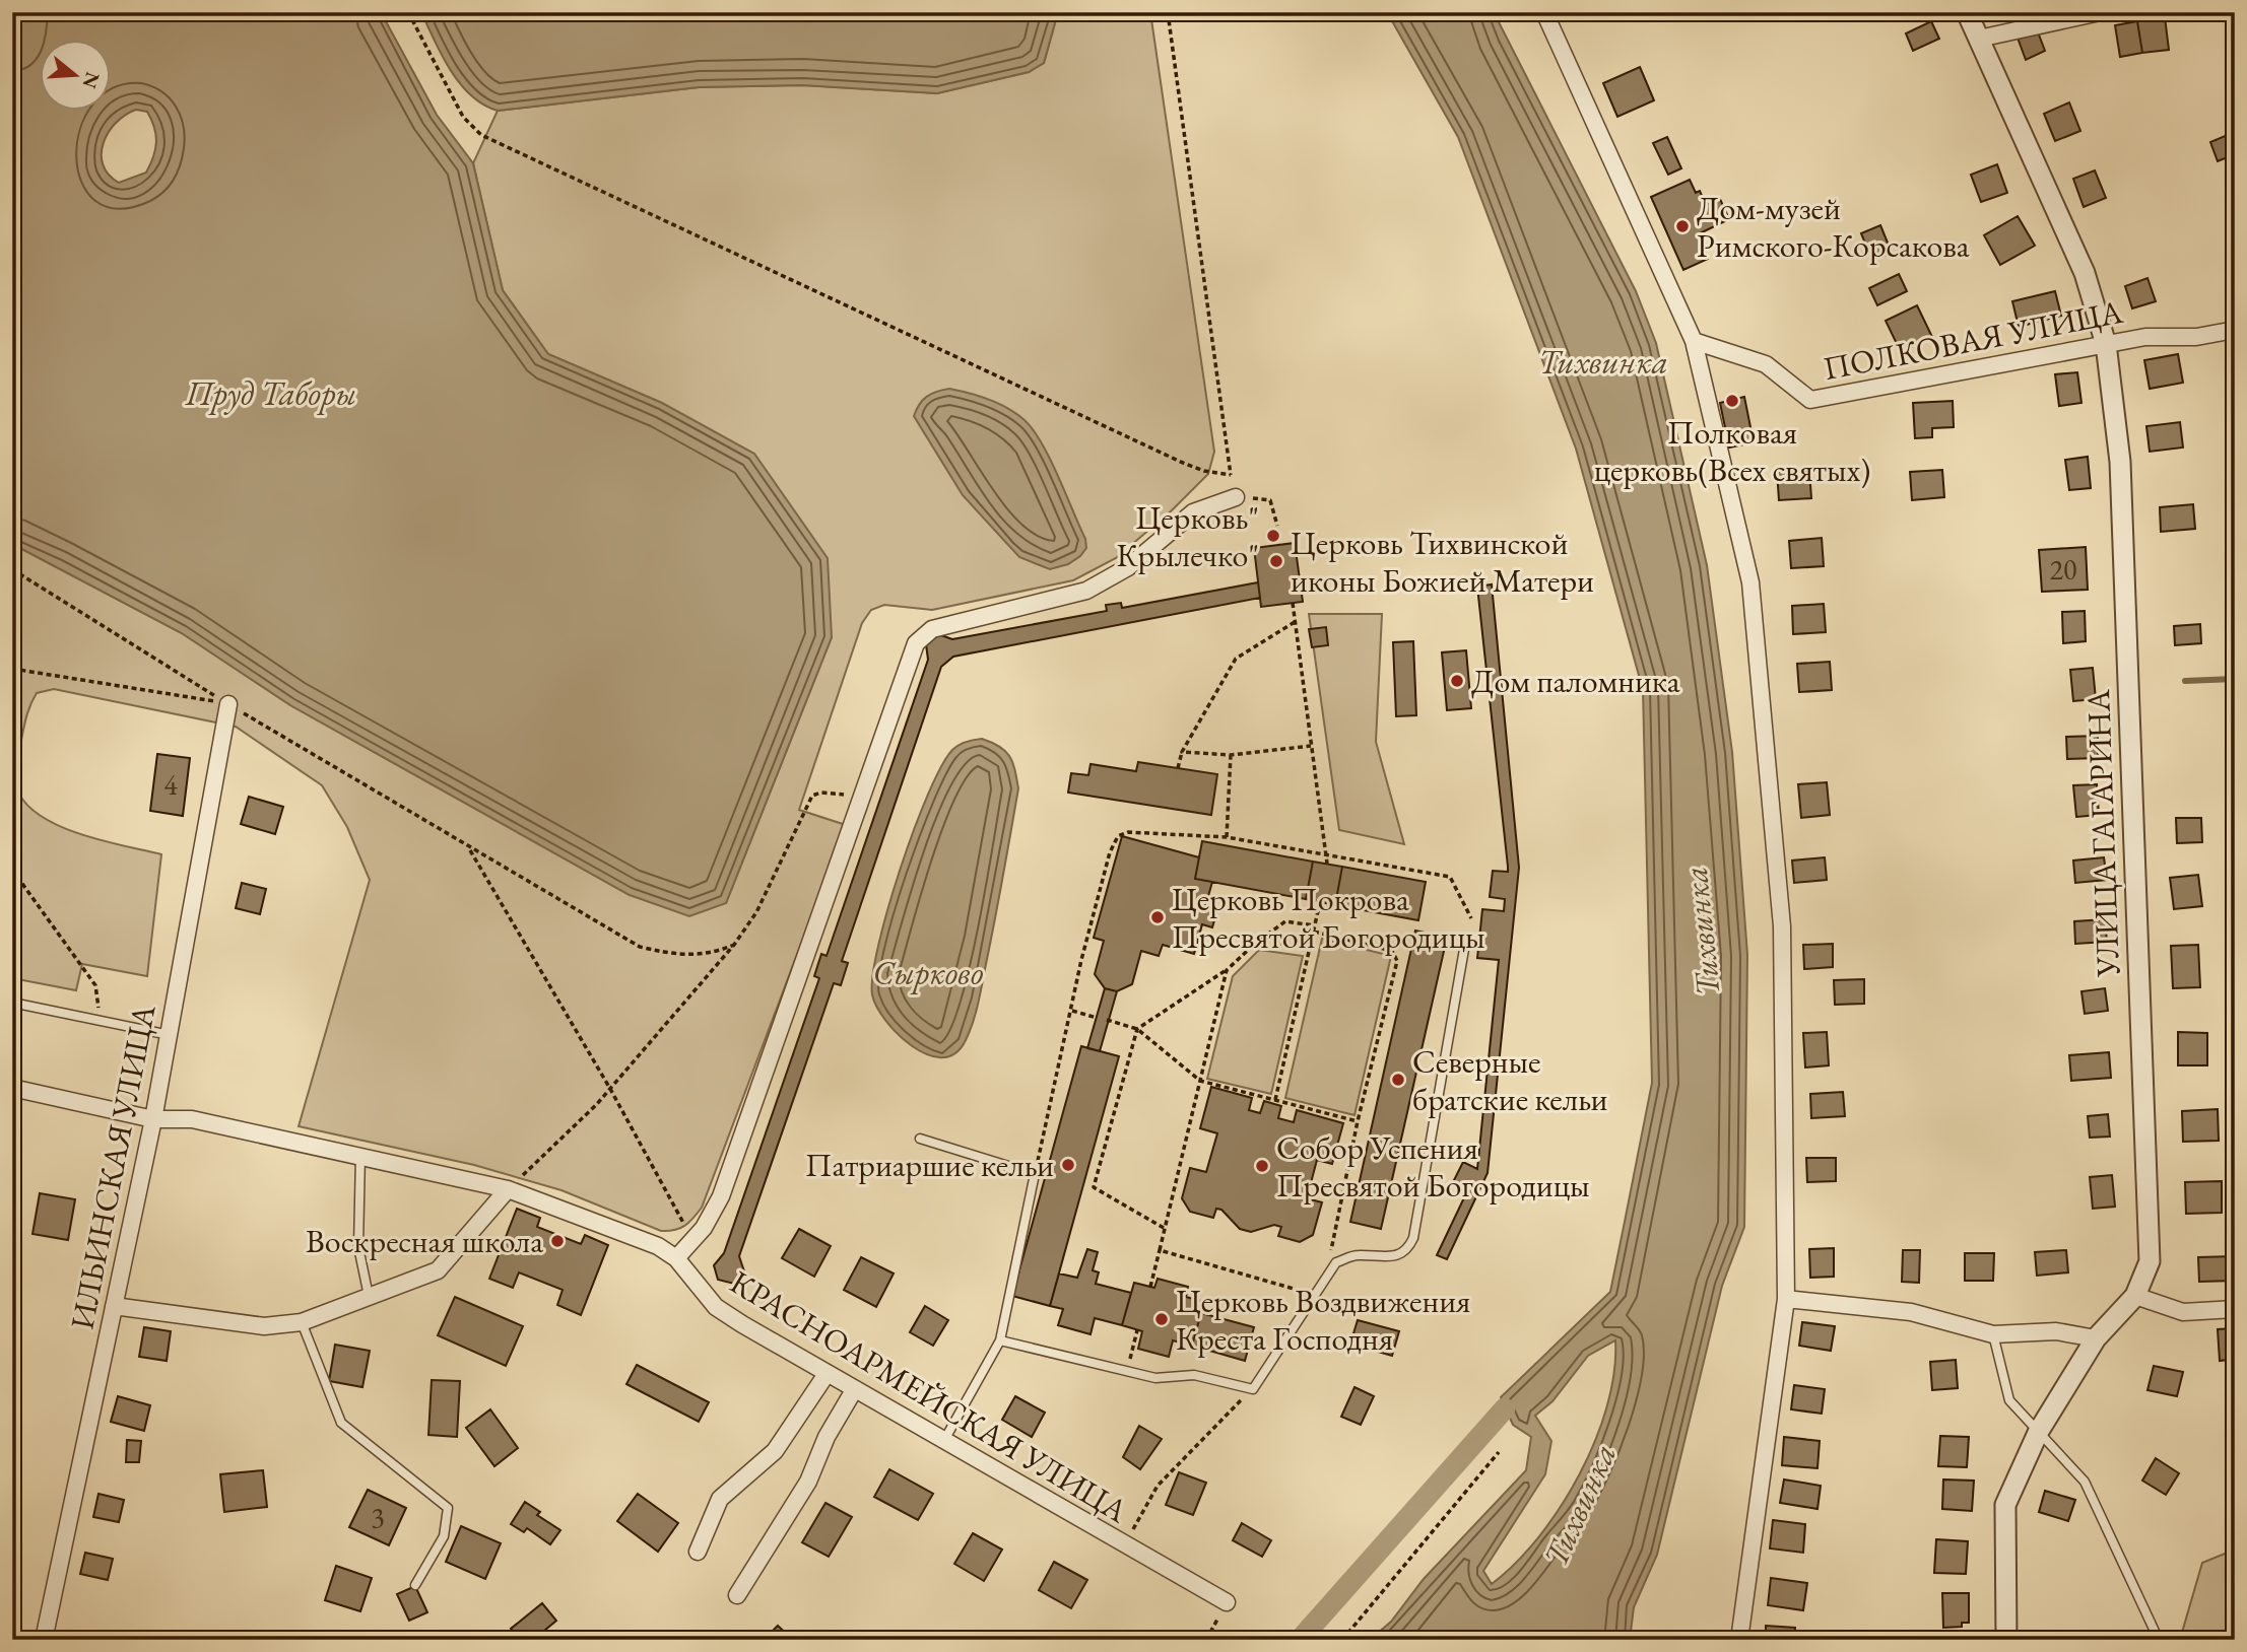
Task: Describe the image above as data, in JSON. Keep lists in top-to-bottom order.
{
  "streets": {
    "street": [
      "ПОЛКОВАЯ УЛИЦА",
      "УЛИЦА ГАГАРИНА",
      "ИЛЬИНСКАЯ УЛИЦА",
      "КРАСНОАРМЕЙСКАЯ УЛИЦА"
    ]
  },
  "crossings": [
    ["ПОЛКОВАЯ УЛИЦА", "УЛИЦА ГАГАРИНА"],
    ["ИЛЬИНСКАЯ УЛИЦА", "КРАСНОАРМЕЙСКАЯ УЛИЦА"]
  ],
  "water": ["Тихвинка", "Пруд Таборы", "Сырково"],
  "places": [
    "Дом-музей Римского-Корсакова",
    "Полковая церковь(Всех святых)",
    "Церковь\" Крылечко\"",
    "Церковь Тихвинской иконы Божией Матери",
    "Дом паломника",
    "Церковь Покрова Пресвятой Богородицы",
    "Северные братские кельи",
    "Патриаршие кельи",
    "Собор Успения Пресвятой Богородицы",
    "Воскресная школа",
    "Церковь Воздвижения Креста Господня"
  ],
  "house_numbers": ["20", "4", "3"],
  "north": "right"
}
